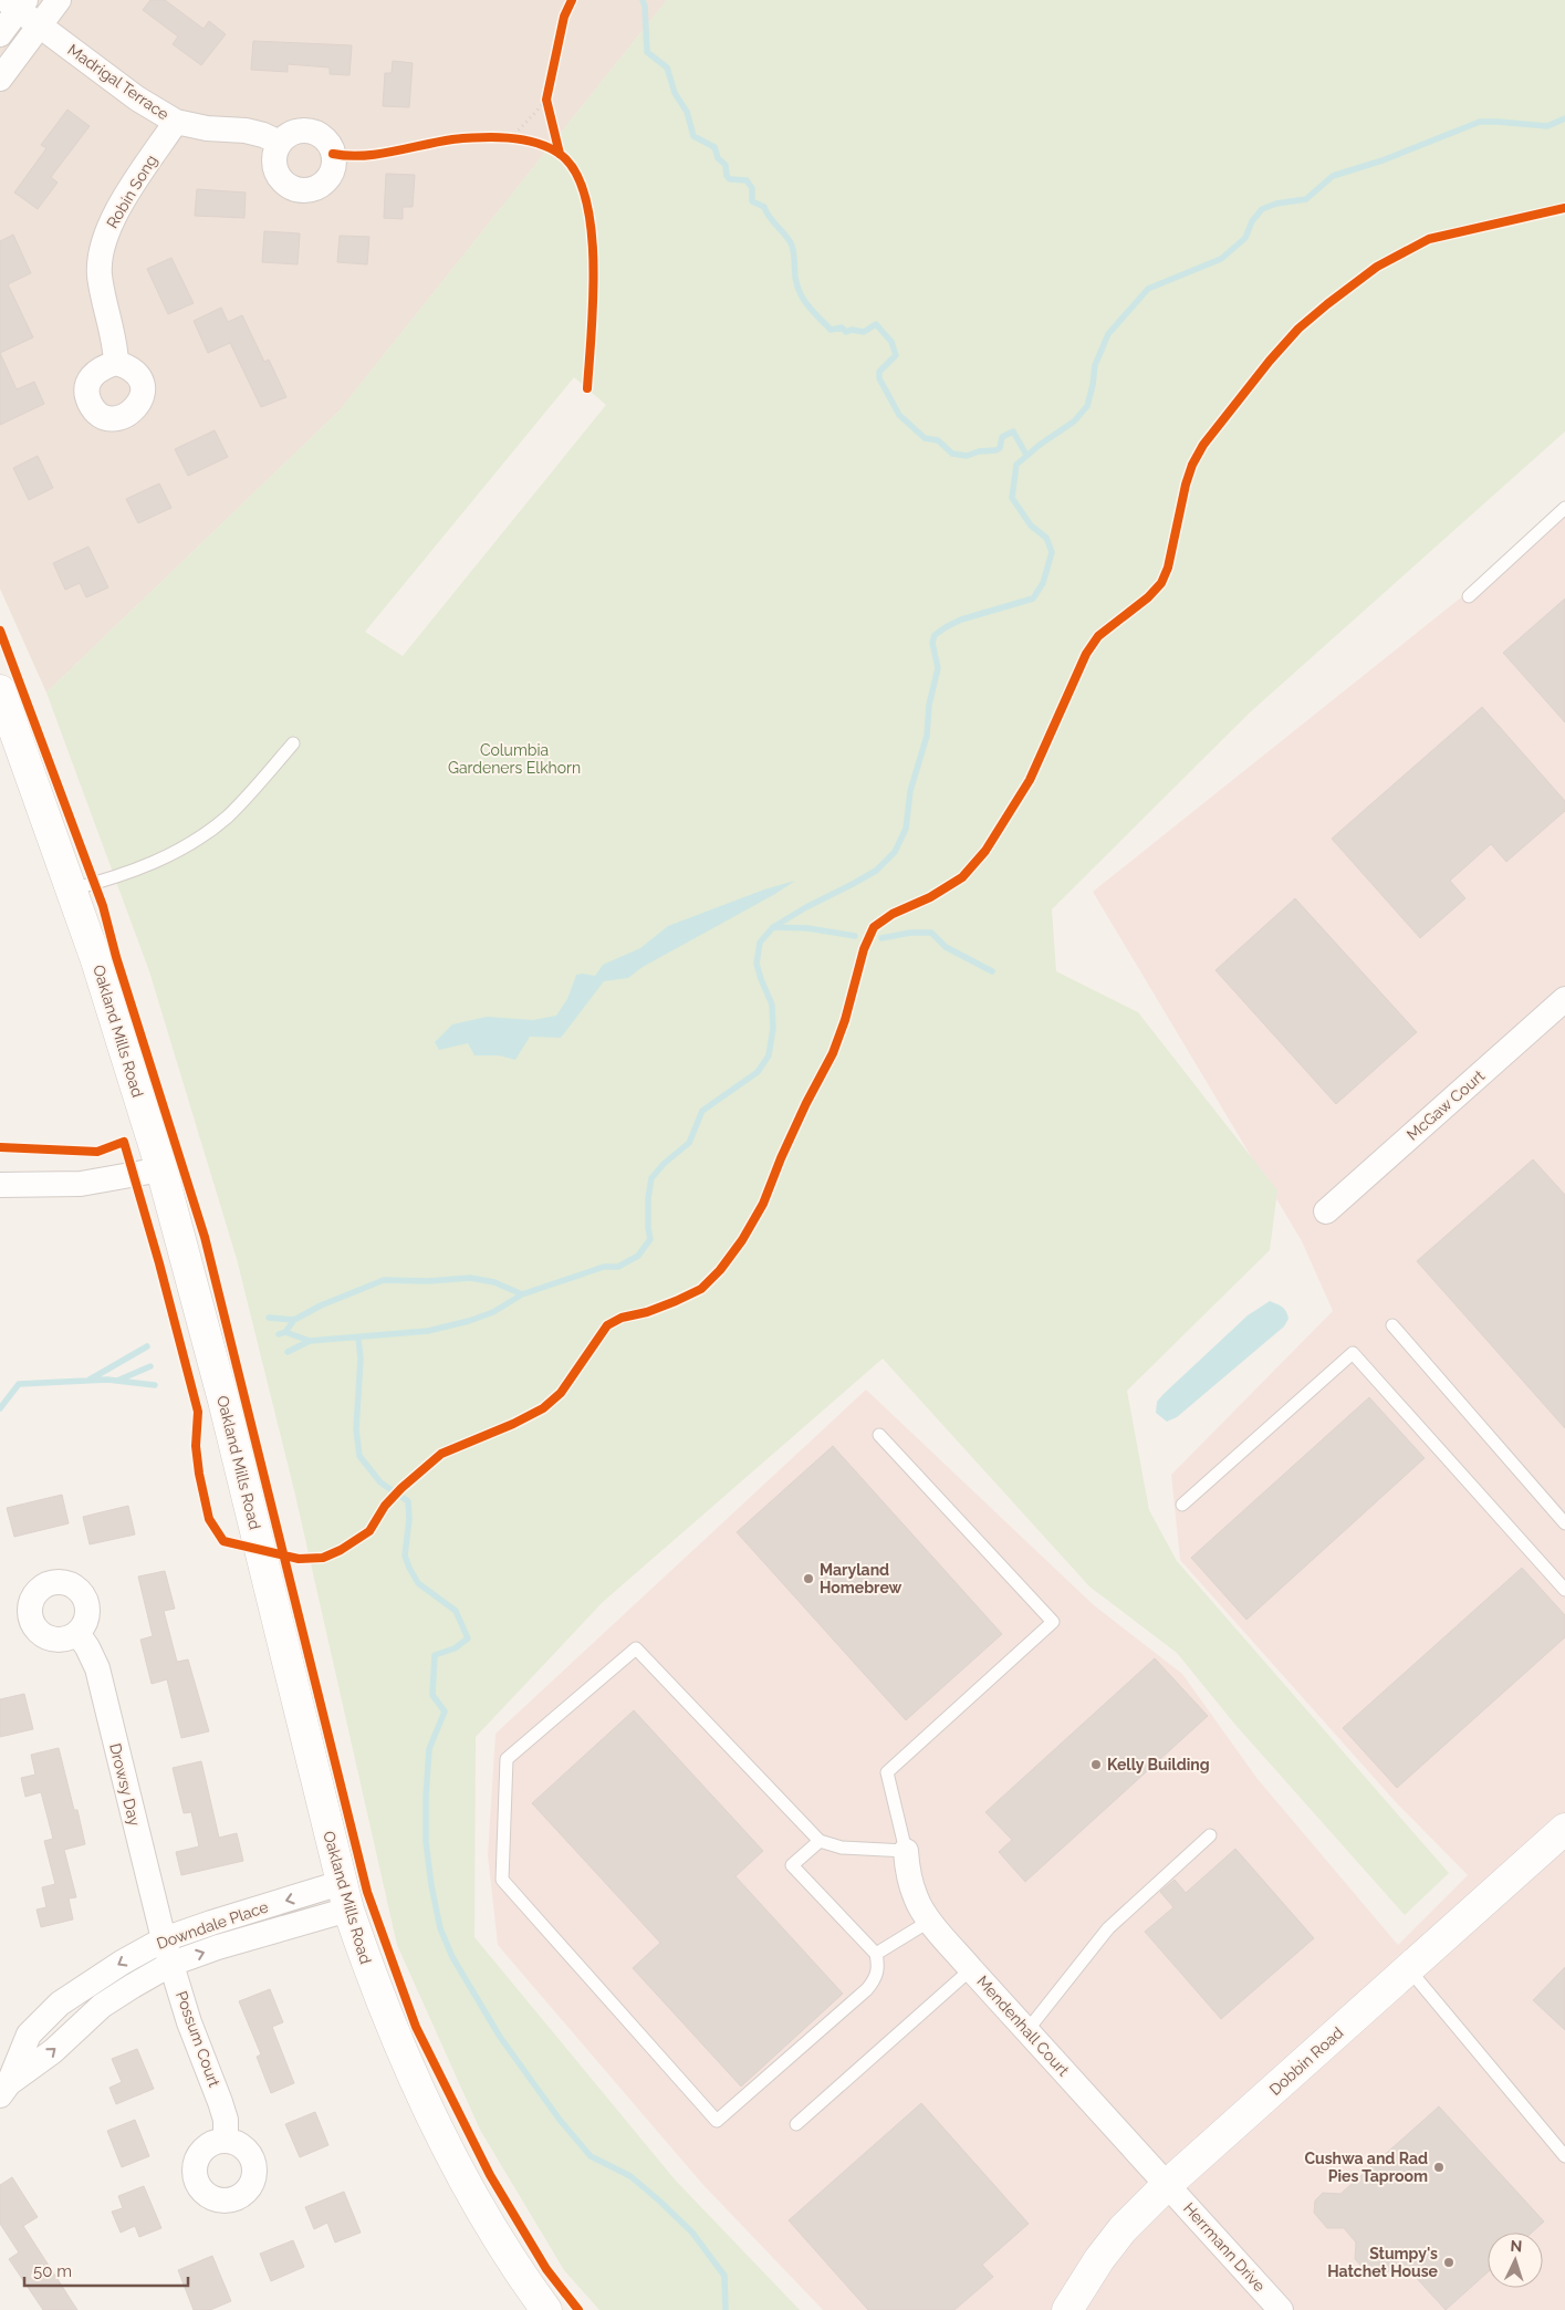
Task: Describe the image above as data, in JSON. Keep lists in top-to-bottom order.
{
  "streets": {
    "street": [
      "Madrigal Terrace",
      "Robin Song",
      "Oakland Mills Road",
      "McGaw Court",
      "Drowsy Day",
      "Downdale Place",
      "Mendenhall Court",
      "Possum Court",
      "Dobbin Road",
      "Herrmann Drive"
    ]
  },
  "crossings": [
    ["Madrigal Terrace", "Robin Song"],
    ["Oakland Mills Road", "Downdale Place"],
    ["Drowsy Day", "Downdale Place"],
    ["Drowsy Day", "Possum Court"],
    ["Downdale Place", "Possum Court"],
    ["Mendenhall Court", "Dobbin Road"],
    ["Mendenhall Court", "Herrmann Drive"],
    ["Dobbin Road", "Herrmann Drive"]
  ],
  "parks": ["Columbia Gardeners Elkhorn"],
  "places": [
    "Maryland Homebrew",
    "Kelly Building",
    "Cushwa and Rad Pies Taproom",
    "Stumpy's Hatchet House"
  ],
  "scale_bar": "50 m",
  "north": "top"
}
